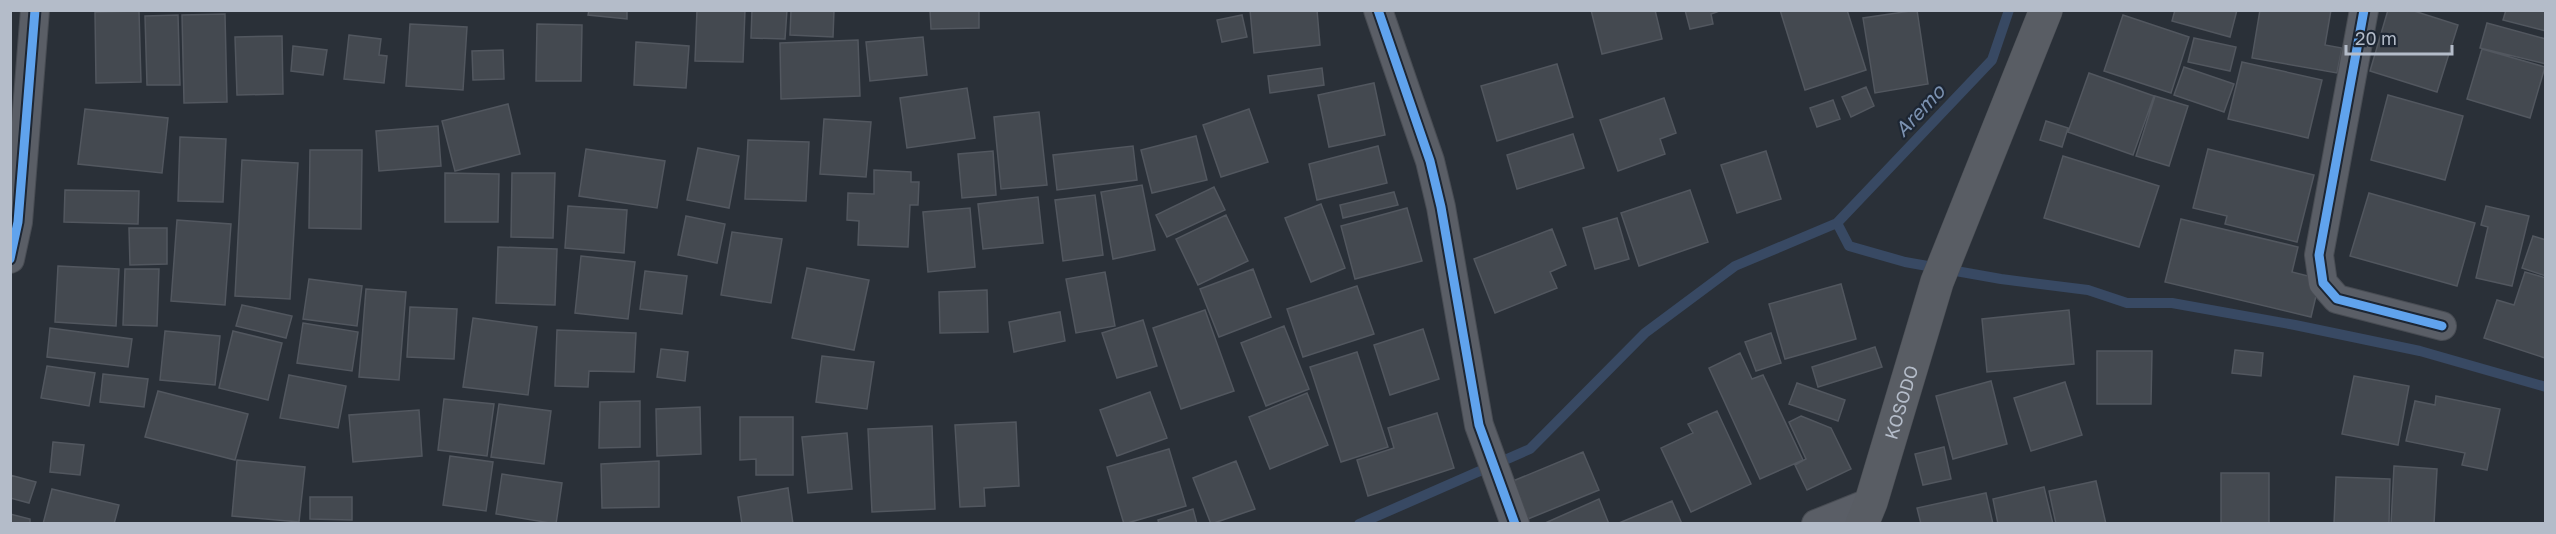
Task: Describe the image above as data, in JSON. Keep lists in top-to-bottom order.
{
  "streets": {
    "main road": ["KOSODO"]
  },
  "water": ["Aremo"],
  "scale_bar": "20 m"
}
